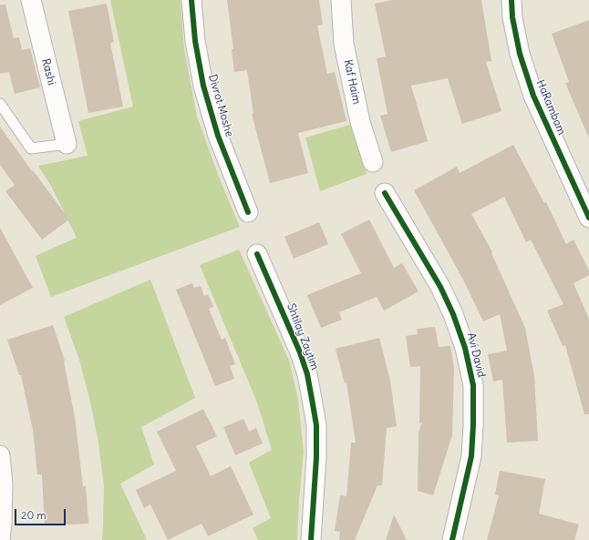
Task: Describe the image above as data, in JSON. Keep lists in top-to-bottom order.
{
  "streets": {
    "street": [
      "Rashi",
      "Kaf Haim",
      "Divrot Moshe",
      "HaRambam",
      "Shtilay Zaytim",
      "Avi David"
    ]
  },
  "scale_bar": "20 m"
}
